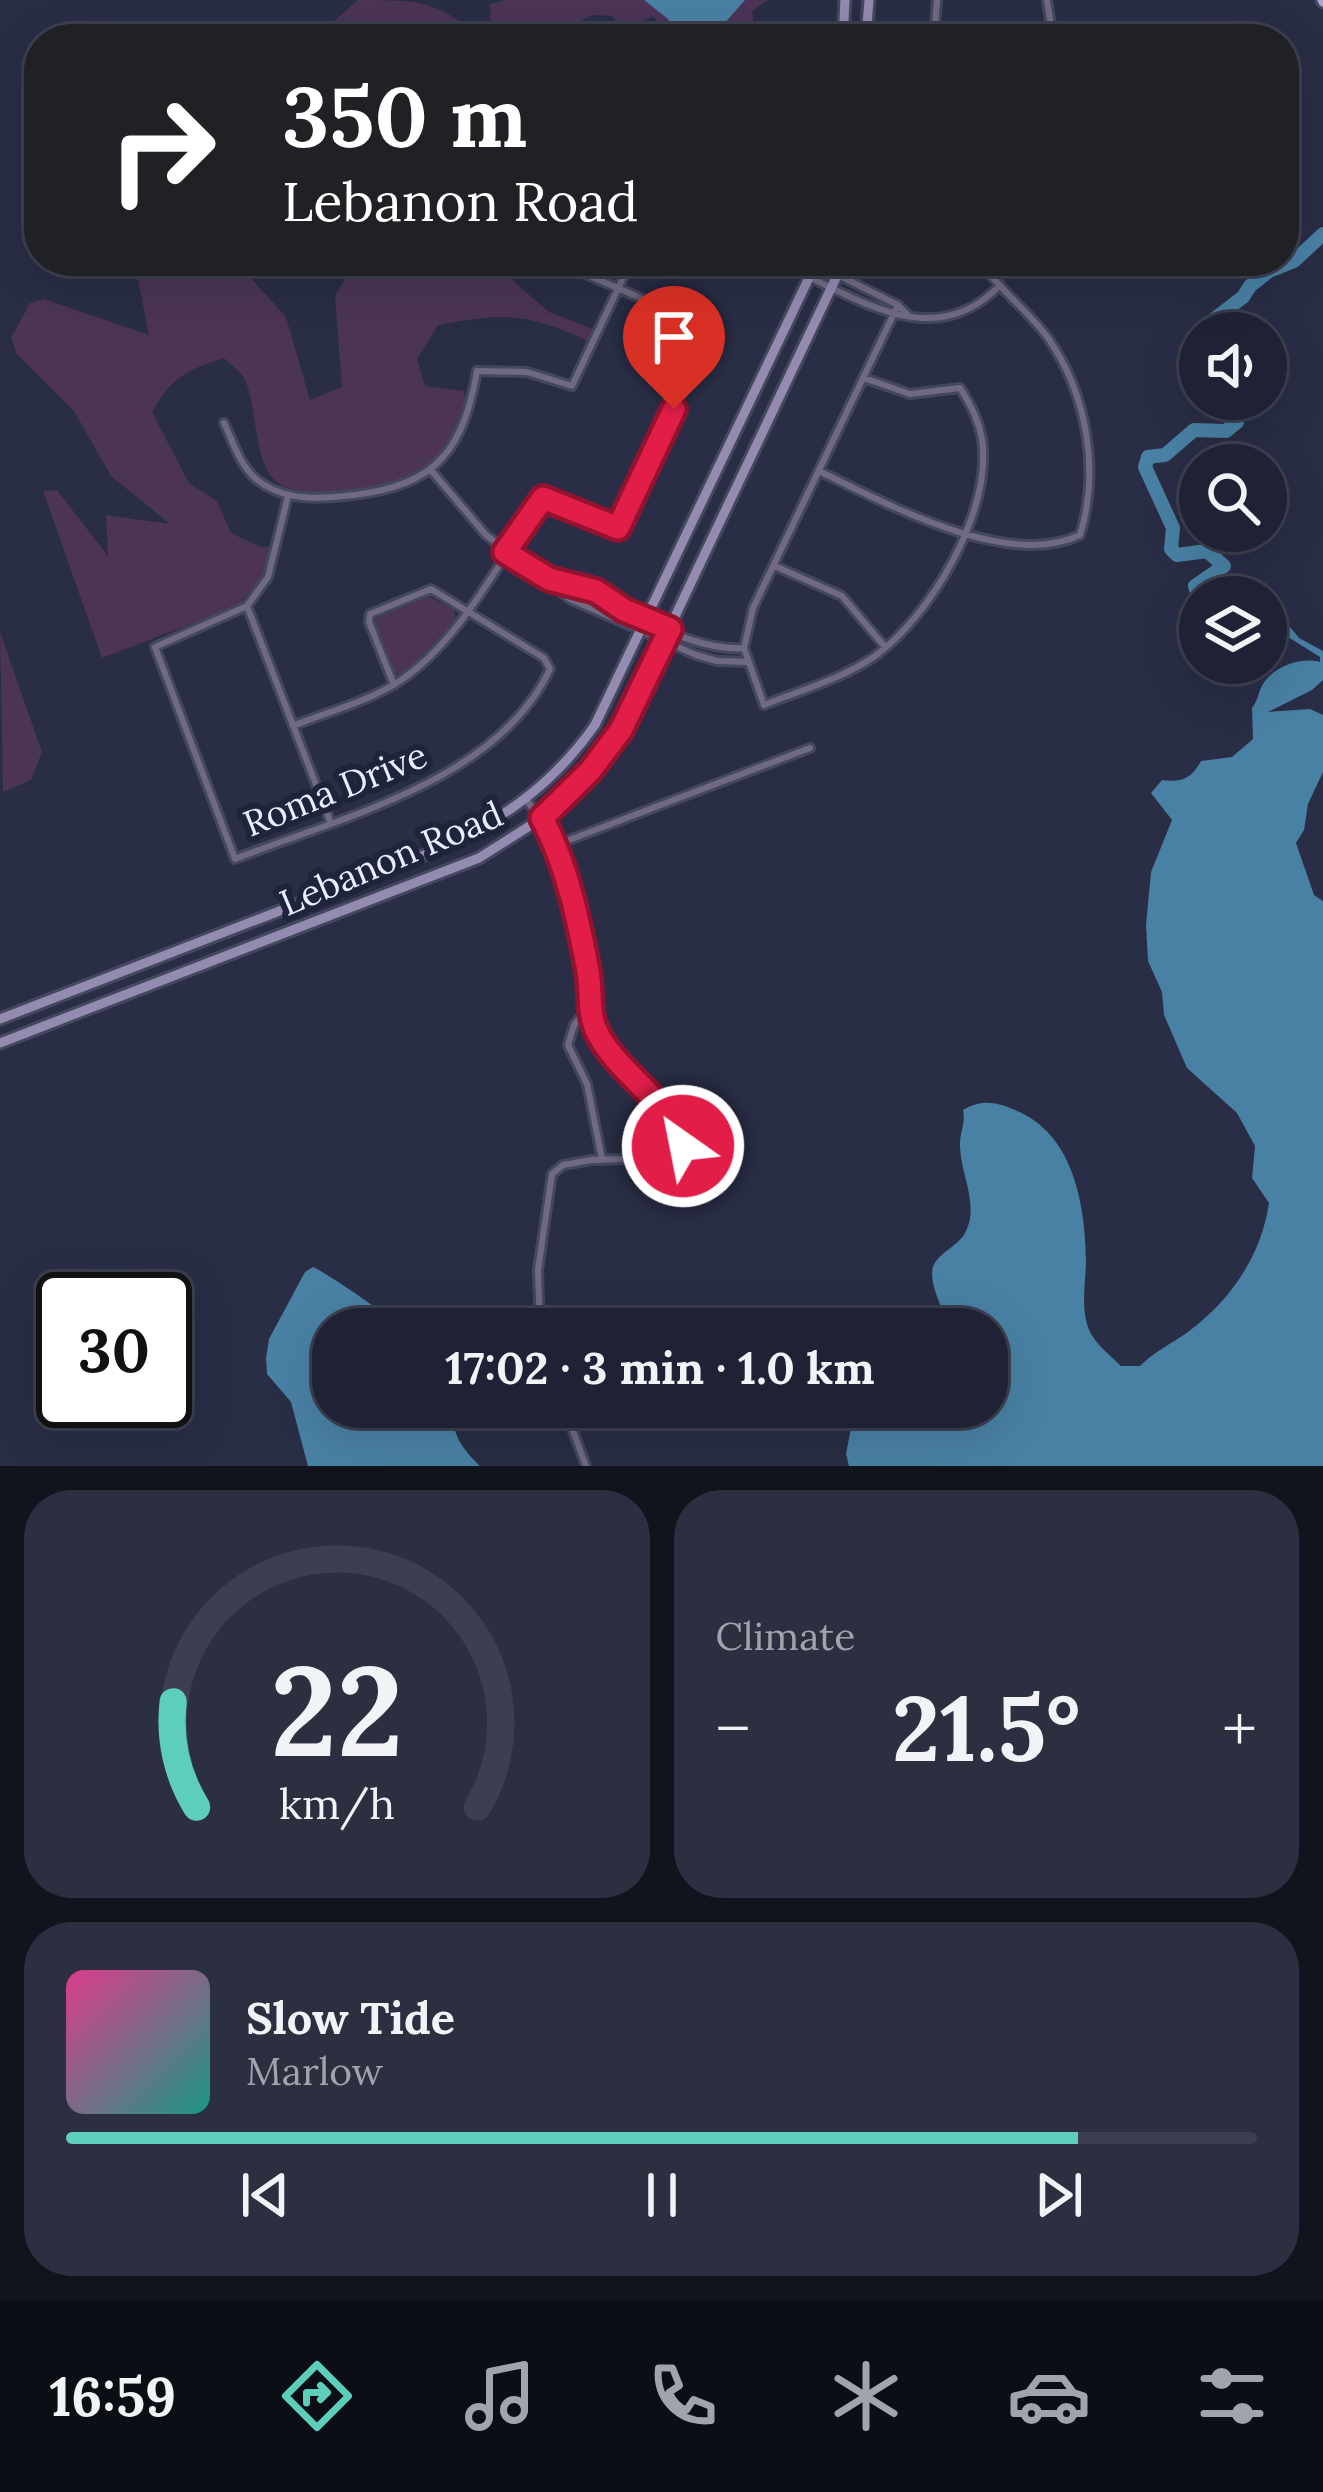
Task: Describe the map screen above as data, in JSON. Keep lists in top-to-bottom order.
{
  "streets": {
    "main road": ["Lebanon Road"],
    "street": ["Roma Drive"]
  },
  "page": {
    "turn": ["350 m", "Lebanon Road"],
    "limit": "30",
    "trip": "17:02 · 3 min · 1.0 km",
    "tile": "Climate",
    "heat": ["−", "21.5°", "+"],
    "song": ["Slow Tide", "Marlow"],
    "tabs": "16:59",
    "gauge": ["22", "km/h"]
  }
}
